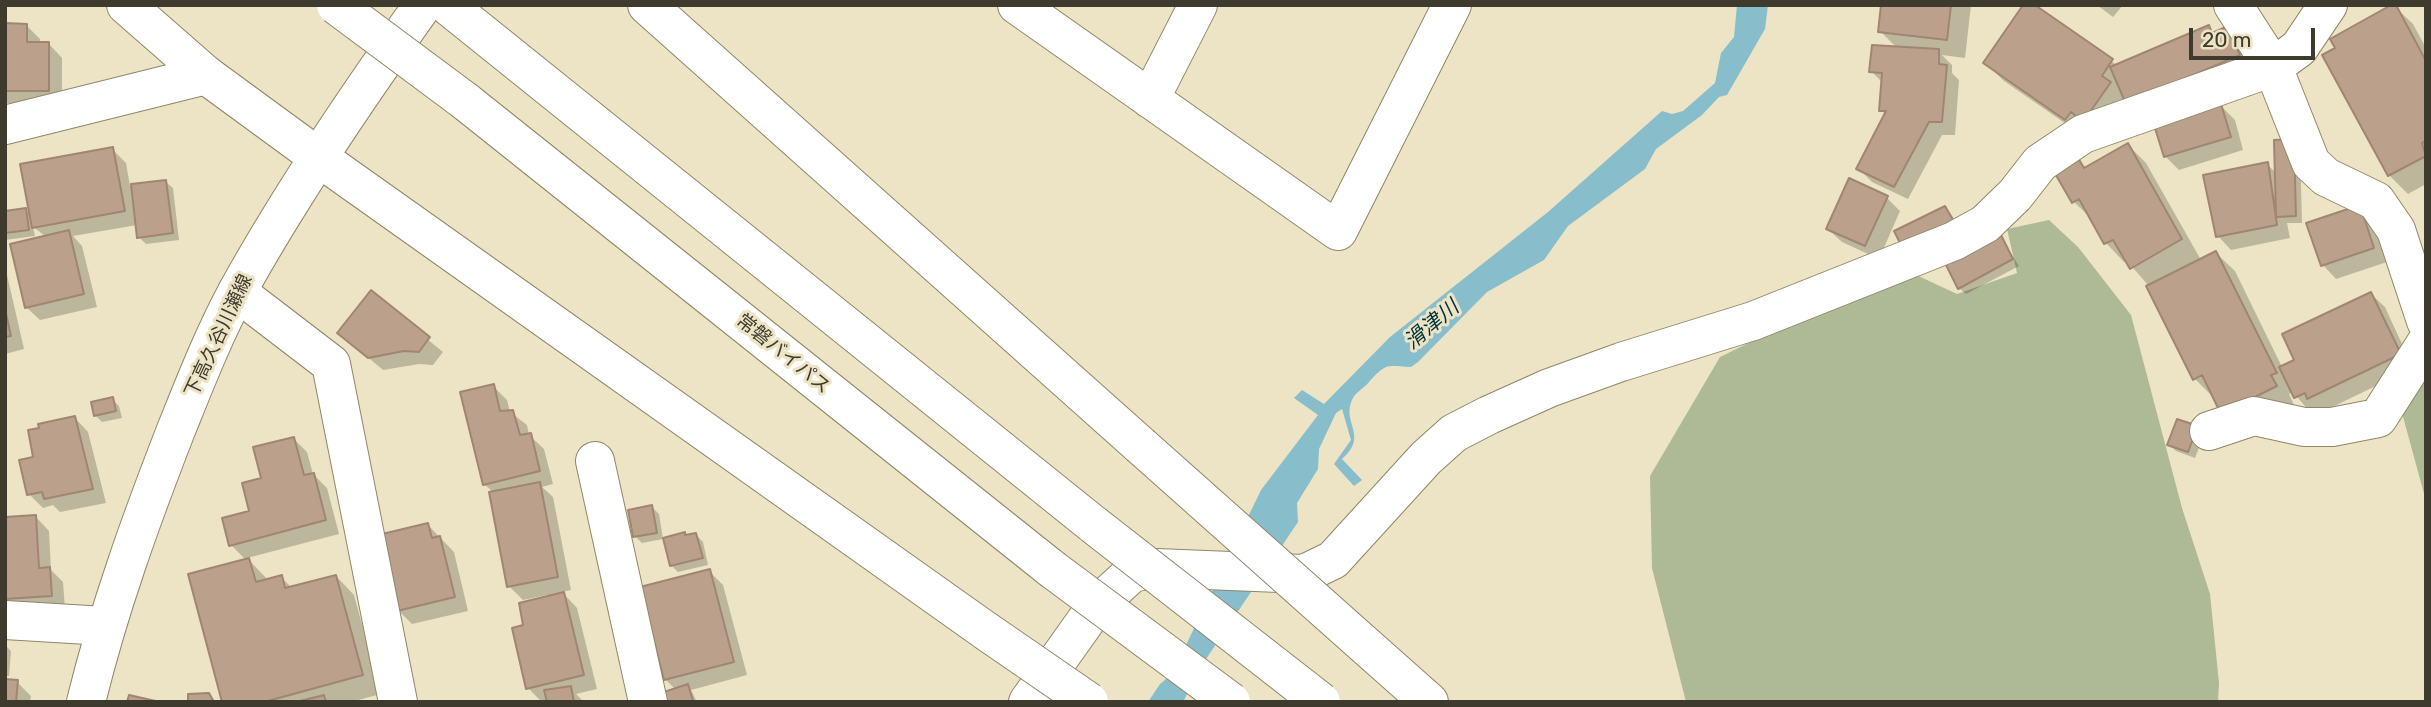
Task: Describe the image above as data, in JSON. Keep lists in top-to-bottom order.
{
  "streets": {
    "main road": ["下高久谷川瀬線", "常磐バイパス"]
  },
  "water": ["滑津川"],
  "scale_bar": "20 m"
}
